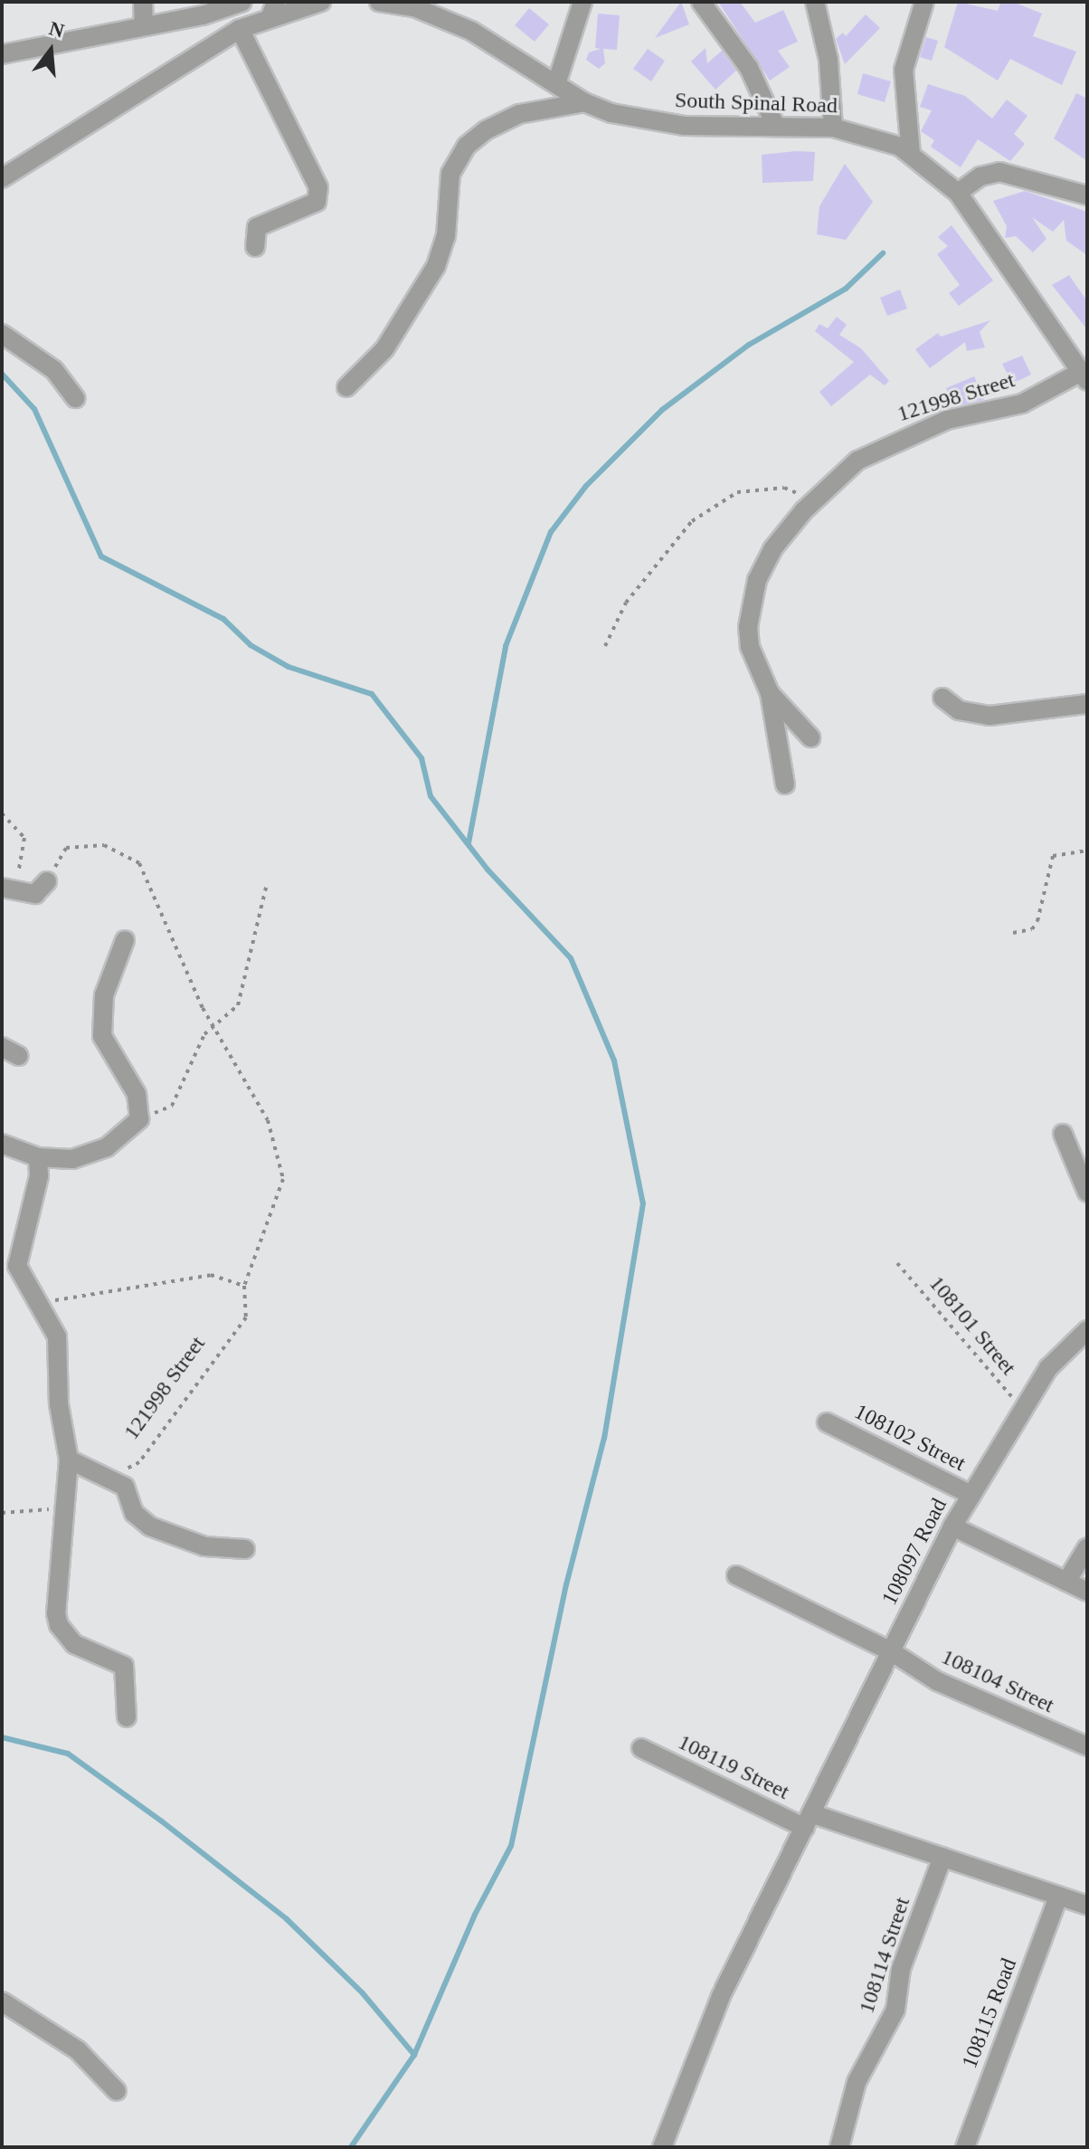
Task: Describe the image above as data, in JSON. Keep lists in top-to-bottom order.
{
  "streets": {
    "street": [
      "South Spinal Road",
      "121998 Street",
      "108102 Street",
      "108097 Road",
      "108104 Street",
      "108119 Street",
      "108114 Street",
      "108115 Road"
    ],
    "path": ["108101 Street"]
  },
  "crossings": [
    ["South Spinal Road", "121998 Street"],
    ["108101 Street", "108097 Road"],
    ["108102 Street", "108097 Road"],
    ["108097 Road", "108104 Street"],
    ["108097 Road", "108119 Street"]
  ],
  "north": "top"
}
